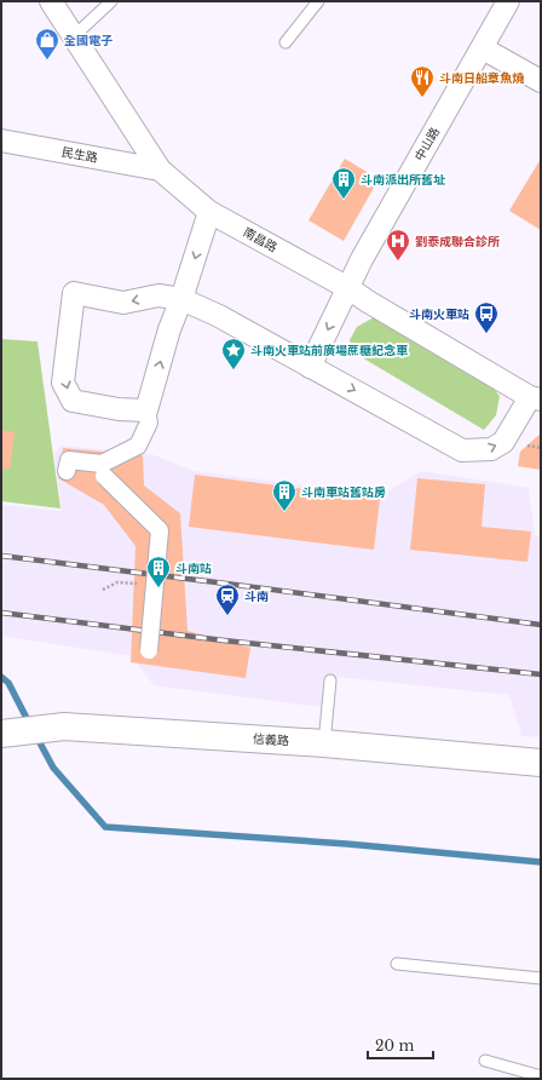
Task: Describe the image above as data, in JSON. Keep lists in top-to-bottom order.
{
  "streets": {
    "street": [
      "中山路",
      "民生路",
      "南昌路",
      "信義路"
    ]
  },
  "crossings": [
    ["中山路", "南昌路"],
    ["民生路", "南昌路"]
  ],
  "places": {
    "shop": ["全國電子"],
    "restaurant": ["斗南日船章魚燒"],
    "building": ["斗南派出所舊址", "斗南車站舊站房", "斗南站"],
    "hospital": ["劉泰成聯合診所"],
    "bus stop": ["斗南火車站"],
    "place": ["斗南火車站前廣場蔗糖紀念車"],
    "station": ["斗南"]
  },
  "scale_bar": "20 m"
}
